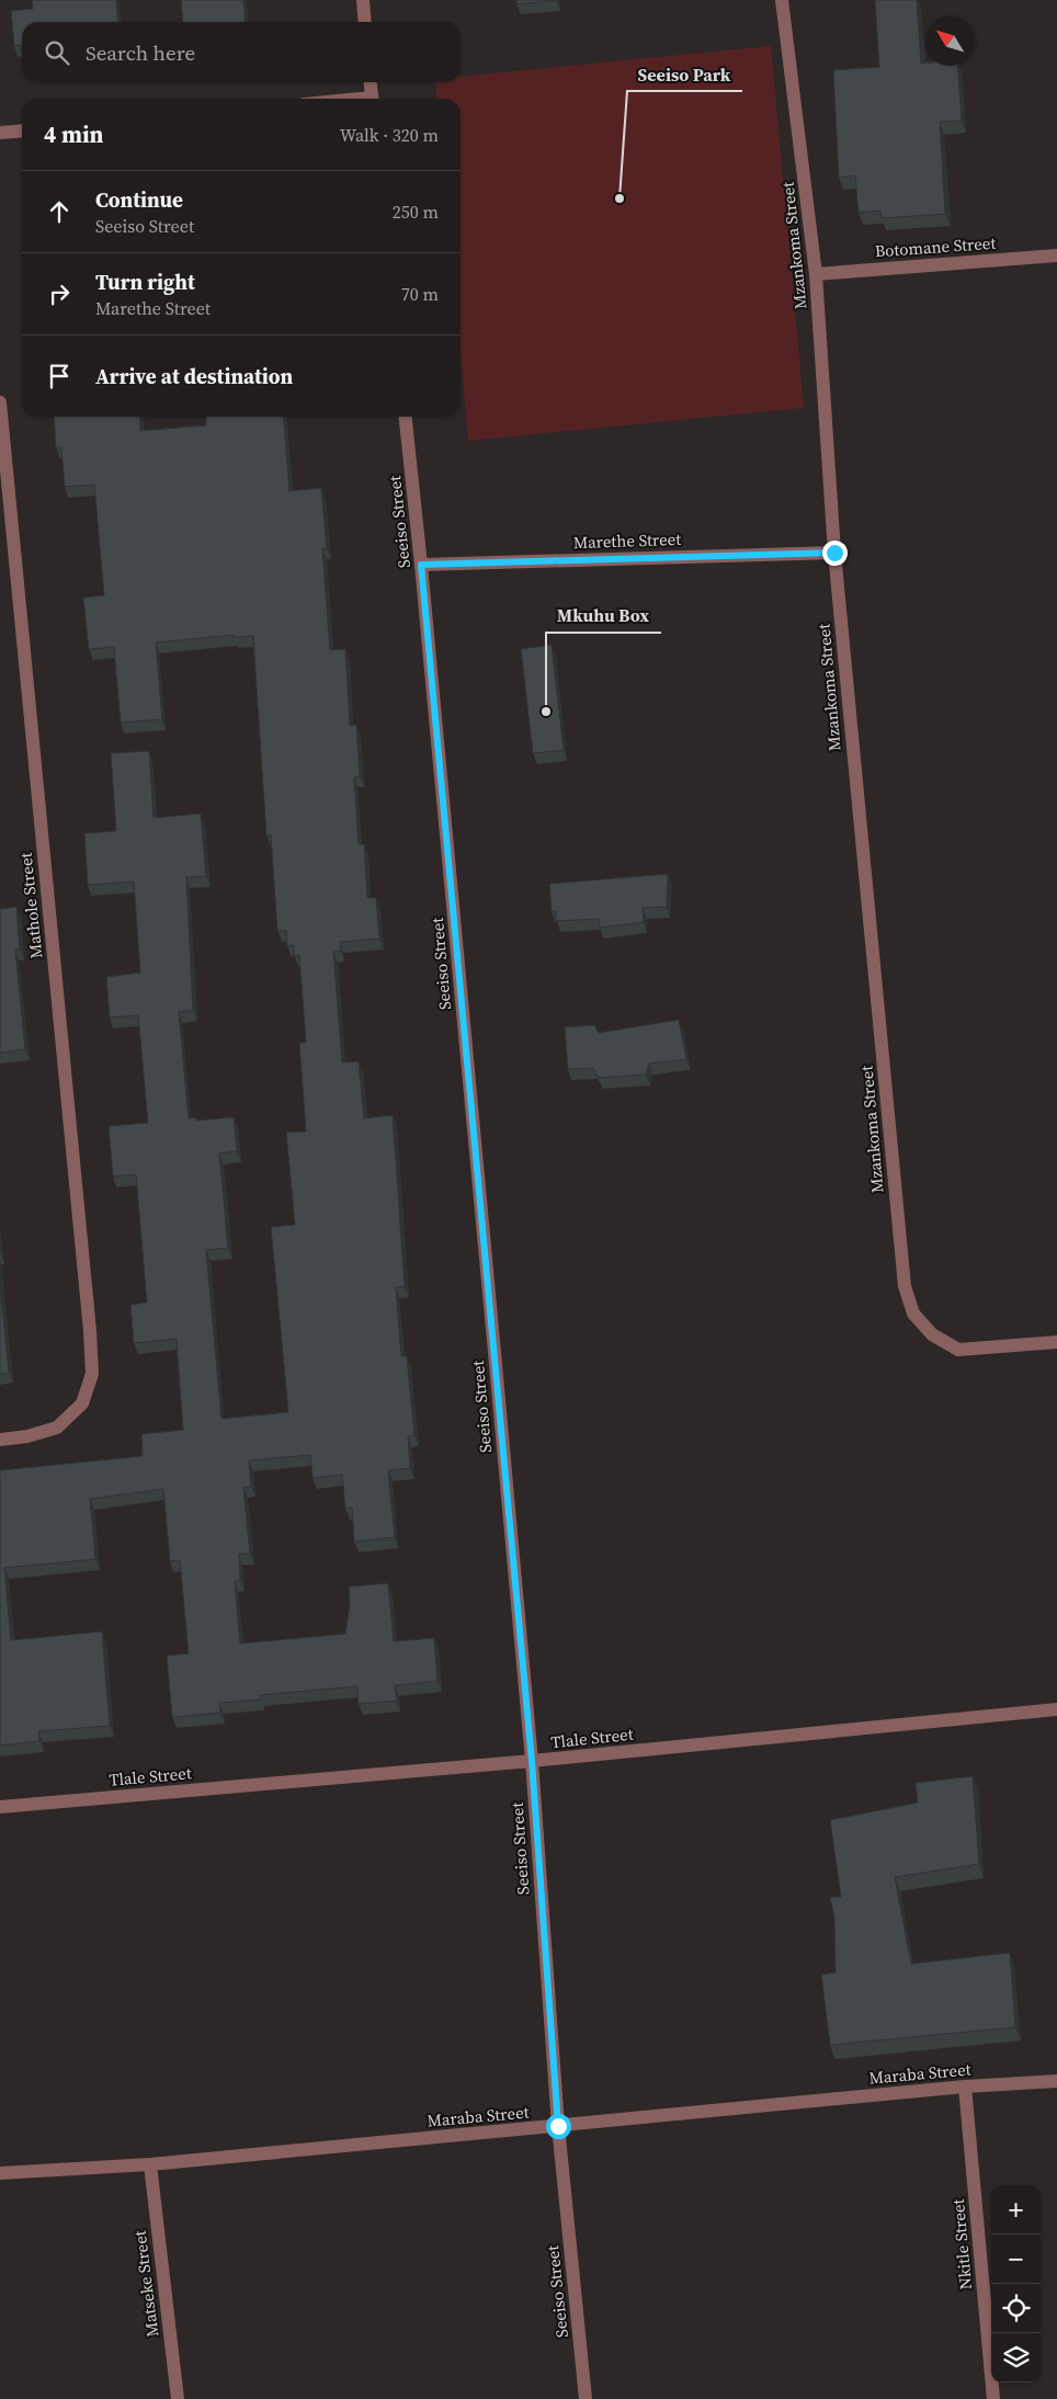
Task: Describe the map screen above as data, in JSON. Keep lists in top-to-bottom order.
{
  "streets": {
    "street": [
      "Mzankoma Street",
      "Botomane Street",
      "Seeiso Street",
      "Marethe Street",
      "Mathole Street",
      "Tlale Street",
      "Maraba Street",
      "Nkitle Street",
      "Matseke Street"
    ]
  },
  "crossings": [
    ["Mzankoma Street", "Botomane Street"],
    ["Mzankoma Street", "Marethe Street"],
    ["Seeiso Street", "Marethe Street"],
    ["Seeiso Street", "Tlale Street"],
    ["Seeiso Street", "Maraba Street"],
    ["Maraba Street", "Nkitle Street"],
    ["Maraba Street", "Matseke Street"]
  ],
  "places": ["Seeiso Park", "Mkuhu Box"],
  "north": "top left",
  "page": {
    "search": "Search here",
    "heading": ["4 min", "Walk · 320 m"],
    "list": [
      ["Continue", "Seeiso Street", "250 m"],
      ["Turn right", "Marethe Street", "70 m"],
      "Arrive at destination"
    ],
    "map_buttons": ["+", "−"]
  }
}
